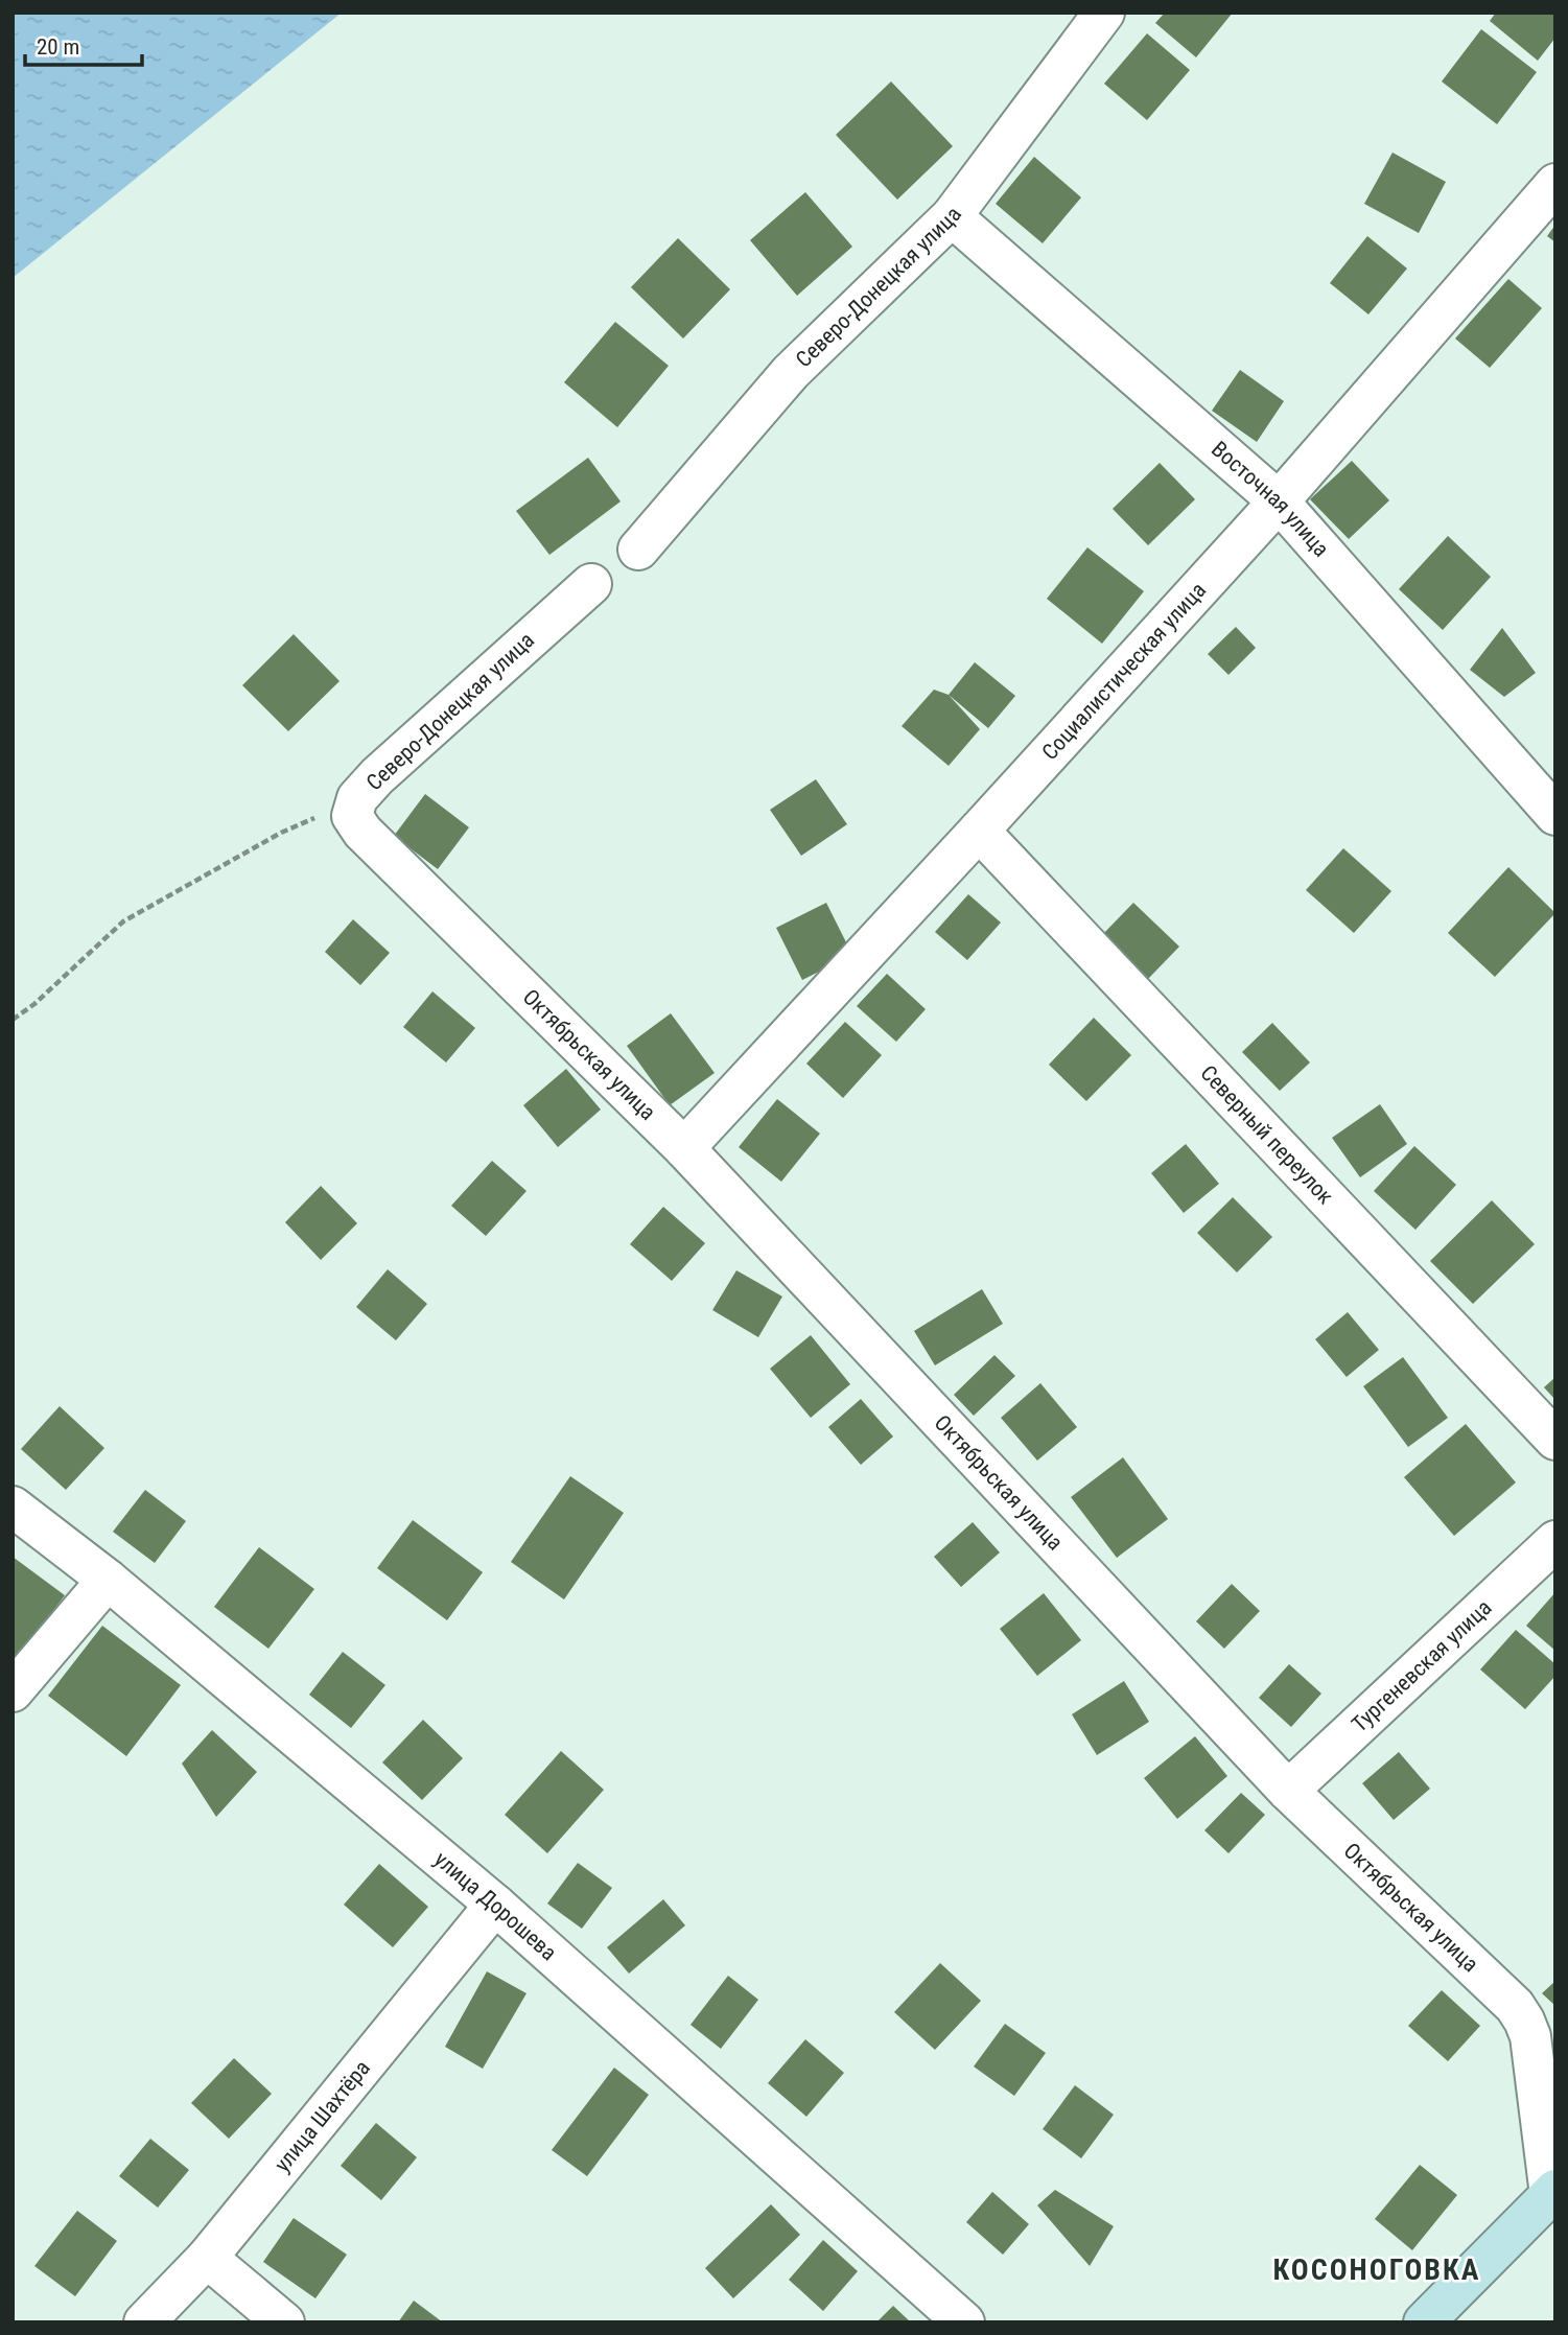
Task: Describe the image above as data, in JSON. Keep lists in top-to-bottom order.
{
  "streets": {
    "street": [
      "Северо-Донецкая улица",
      "Восточная улица",
      "Социалистическая улица",
      "Октябрьская улица",
      "Северный переулок",
      "Тургеневская улица",
      "улица Дорошева",
      "улица Шахтёра"
    ]
  },
  "crossings": [
    ["Северо-Донецкая улица", "Восточная улица"],
    ["Северо-Донецкая улица", "Октябрьская улица"],
    ["Восточная улица", "Социалистическая улица"],
    ["Социалистическая улица", "Октябрьская улица"],
    ["Социалистическая улица", "Северный переулок"],
    ["Октябрьская улица", "Тургеневская улица"],
    ["улица Дорошева", "улица Шахтёра"]
  ],
  "districts": ["КОСОНОГОВКА"],
  "scale_bar": "20 m"
}
